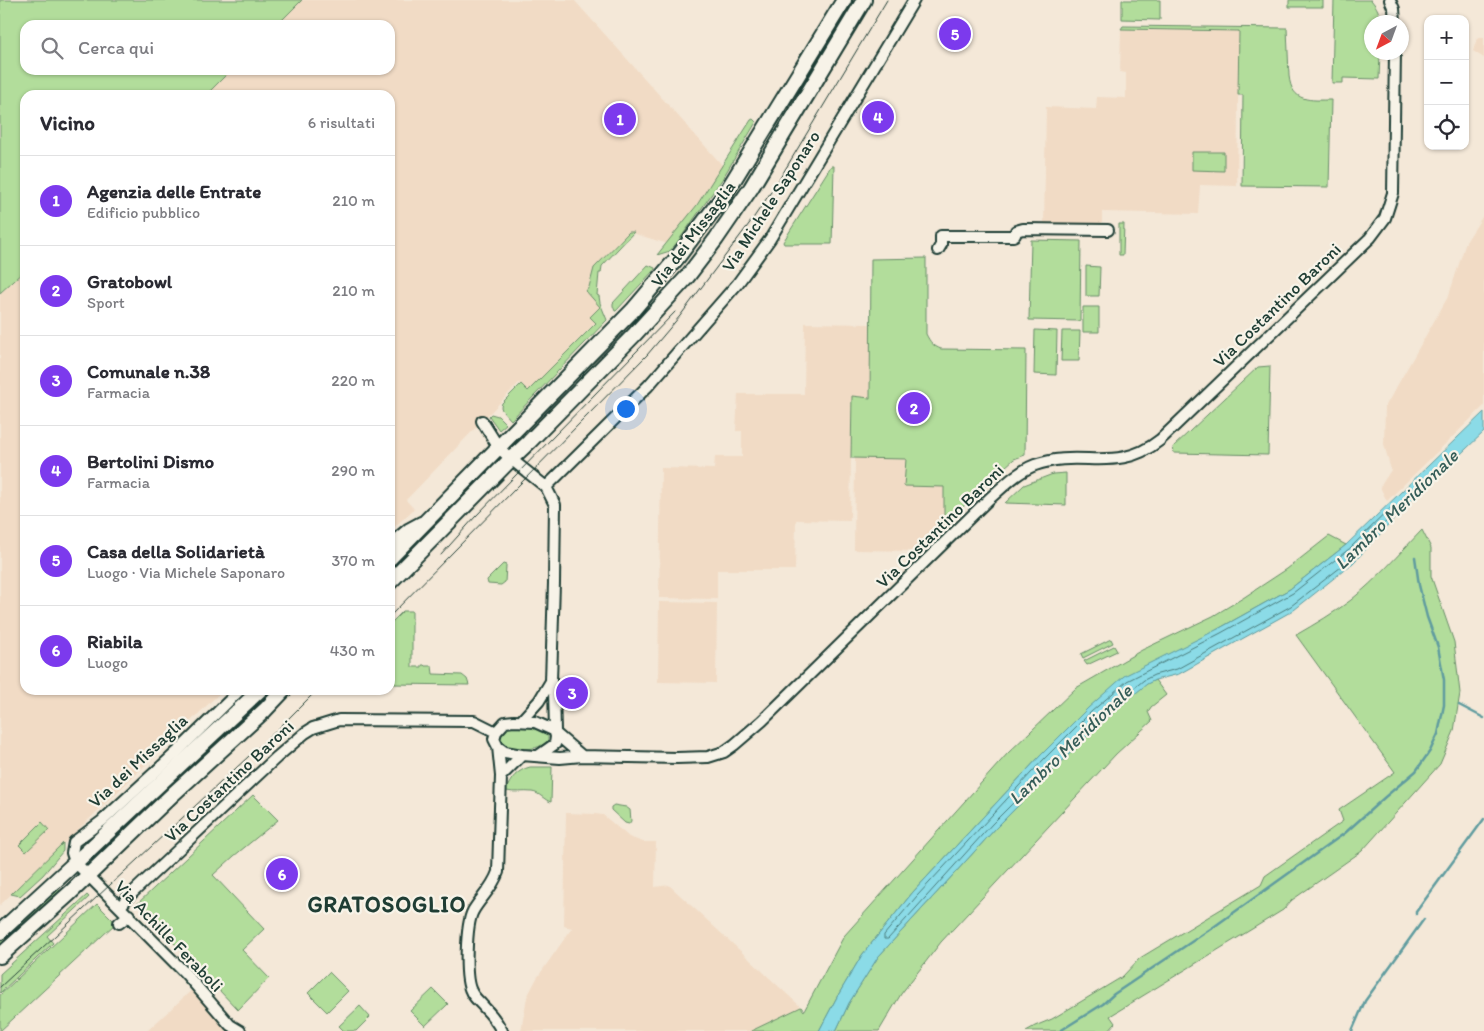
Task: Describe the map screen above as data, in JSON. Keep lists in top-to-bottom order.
{
  "streets": {
    "main road": ["Via dei Missaglia"],
    "street": ["Via Michele Saponaro", "Via Costantino Baroni", "Via Achille Feraboli"]
  },
  "crossings": [
    ["Via dei Missaglia", "Via Achille Feraboli"],
    ["Via Costantino Baroni", "Via Achille Feraboli"]
  ],
  "districts": ["GRATOSOGLIO"],
  "water": ["Lambro Meridionale"],
  "north": "bottom left",
  "page": {
    "map_buttons": ["+", "−"],
    "pins": [
      "5",
      "4",
      "1",
      "2",
      "3",
      "6"
    ],
    "search": "Cerca qui",
    "heading": ["Vicino", "6 risultati"],
    "list": [
      {
        "mark": "1",
        "name": "Agenzia delle Entrate",
        "note": "Edificio pubblico",
        "value": "210 m"
      },
      {
        "mark": "2",
        "name": "Gratobowl",
        "note": "Sport",
        "value": "210 m"
      },
      {
        "mark": "3",
        "name": "Comunale n.38",
        "note": "Farmacia",
        "value": "220 m"
      },
      {
        "mark": "4",
        "name": "Bertolini Dismo",
        "note": "Farmacia",
        "value": "290 m"
      },
      {
        "mark": "5",
        "name": "Casa della Solidarietà",
        "note": "Luogo · Via Michele Saponaro",
        "value": "370 m"
      },
      {
        "mark": "6",
        "name": "Riabila",
        "note": "Luogo",
        "value": "430 m"
      }
    ]
  }
}
